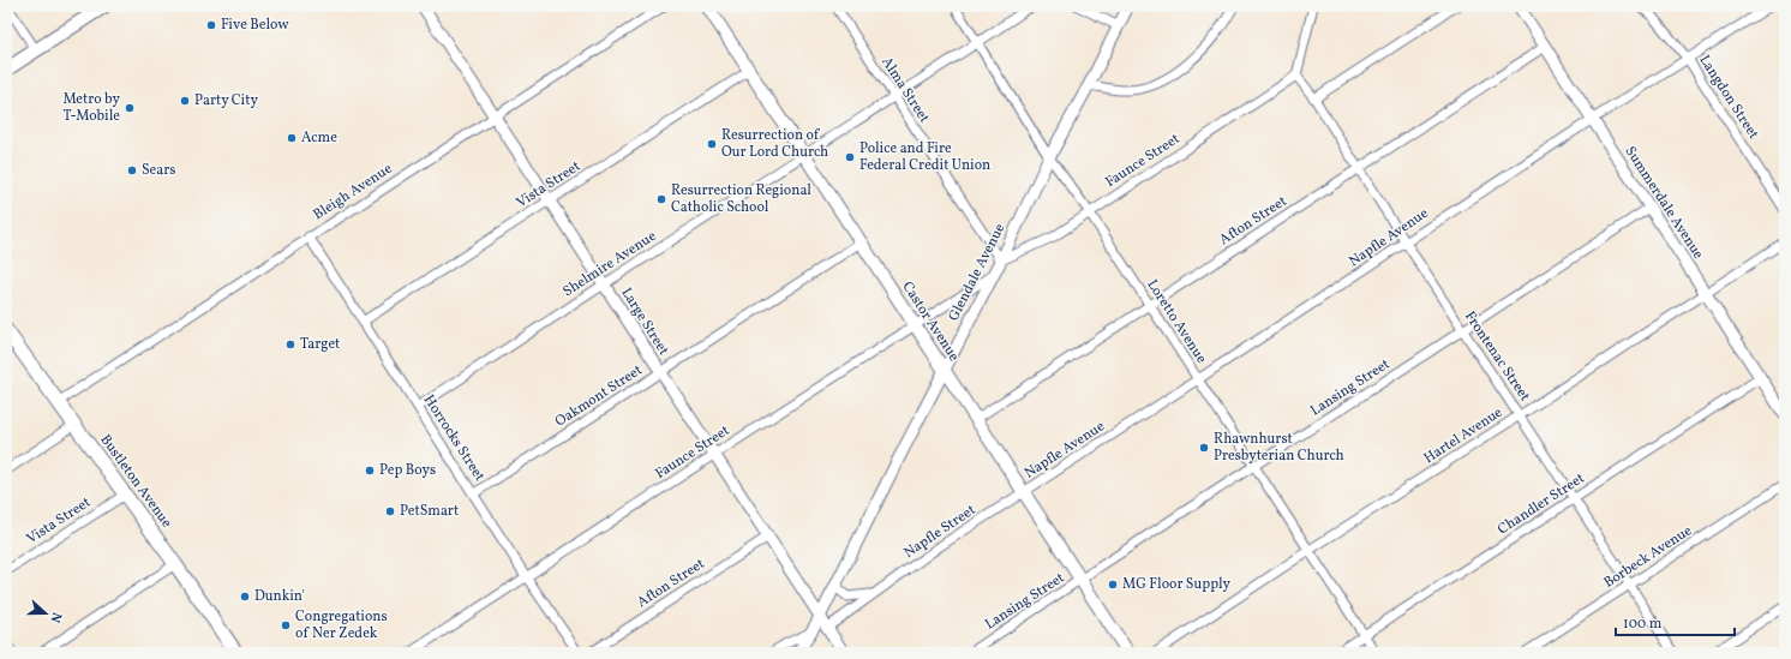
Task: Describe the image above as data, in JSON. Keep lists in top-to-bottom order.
{
  "streets": {
    "main road": ["Castor Avenue", "Bustleton Avenue"],
    "street": [
      "Alma Street",
      "Langdon Street",
      "Faunce Street",
      "Vista Street",
      "Bleigh Avenue",
      "Summerdale Avenue",
      "Afton Street",
      "Napfle Avenue",
      "Shelmire Avenue",
      "Glendale Avenue",
      "Large Street",
      "Loretto Avenue",
      "Frontenac Street",
      "Lansing Street",
      "Oakmont Street",
      "Hartel Avenue",
      "Horrocks Street",
      "Chandler Street",
      "Napfle Street",
      "Borbeck Avenue"
    ]
  },
  "crossings": [
    ["Alma Street", "Faunce Street"],
    ["Alma Street", "Shelmire Avenue"],
    ["Alma Street", "Glendale Avenue"],
    ["Langdon Street", "Napfle Avenue"],
    ["Faunce Street", "Glendale Avenue"],
    ["Faunce Street", "Large Street"],
    ["Faunce Street", "Castor Avenue"],
    ["Faunce Street", "Loretto Avenue"],
    ["Faunce Street", "Frontenac Street"],
    ["Faunce Street", "Horrocks Street"],
    ["Vista Street", "Large Street"],
    ["Vista Street", "Castor Avenue"],
    ["Vista Street", "Horrocks Street"],
    ["Vista Street", "Bustleton Avenue"],
    ["Bleigh Avenue", "Large Street"],
    ["Bleigh Avenue", "Horrocks Street"],
    ["Bleigh Avenue", "Bustleton Avenue"],
    ["Summerdale Avenue", "Afton Street"],
    ["Summerdale Avenue", "Napfle Avenue"],
    ["Summerdale Avenue", "Lansing Street"],
    ["Summerdale Avenue", "Hartel Avenue"],
    ["Summerdale Avenue", "Chandler Street"],
    ["Afton Street", "Large Street"],
    ["Afton Street", "Castor Avenue"],
    ["Afton Street", "Loretto Avenue"],
    ["Afton Street", "Frontenac Street"],
    ["Napfle Avenue", "Castor Avenue"],
    ["Napfle Avenue", "Loretto Avenue"],
    ["Napfle Avenue", "Frontenac Street"],
    ["Napfle Avenue", "Napfle Street"],
    ["Shelmire Avenue", "Large Street"],
    ["Shelmire Avenue", "Castor Avenue"],
    ["Shelmire Avenue", "Loretto Avenue"],
    ["Shelmire Avenue", "Horrocks Street"],
    ["Glendale Avenue", "Large Street"],
    ["Glendale Avenue", "Castor Avenue"],
    ["Glendale Avenue", "Loretto Avenue"],
    ["Large Street", "Oakmont Street"],
    ["Large Street", "Napfle Street"],
    ["Castor Avenue", "Lansing Street"],
    ["Castor Avenue", "Oakmont Street"],
    ["Castor Avenue", "Napfle Street"],
    ["Loretto Avenue", "Lansing Street"],
    ["Loretto Avenue", "Hartel Avenue"],
    ["Loretto Avenue", "Chandler Street"],
    ["Frontenac Street", "Lansing Street"],
    ["Frontenac Street", "Hartel Avenue"],
    ["Frontenac Street", "Chandler Street"],
    ["Frontenac Street", "Borbeck Avenue"],
    ["Oakmont Street", "Horrocks Street"]
  ],
  "places": [
    "Five Below",
    "Party City",
    "Metro by T-Mobile",
    "Acme",
    "Resurrection of Our Lord Church",
    "Police and Fire Federal Credit Union",
    "Sears",
    "Resurrection Regional Catholic School",
    "Target",
    "Rhawnhurst Presbyterian Church",
    "Pep Boys",
    "PetSmart",
    "MG Floor Supply",
    "Dunkin'",
    "Congregations of Ner Zedek"
  ],
  "scale_bar": "100 m",
  "north": "right"
}
